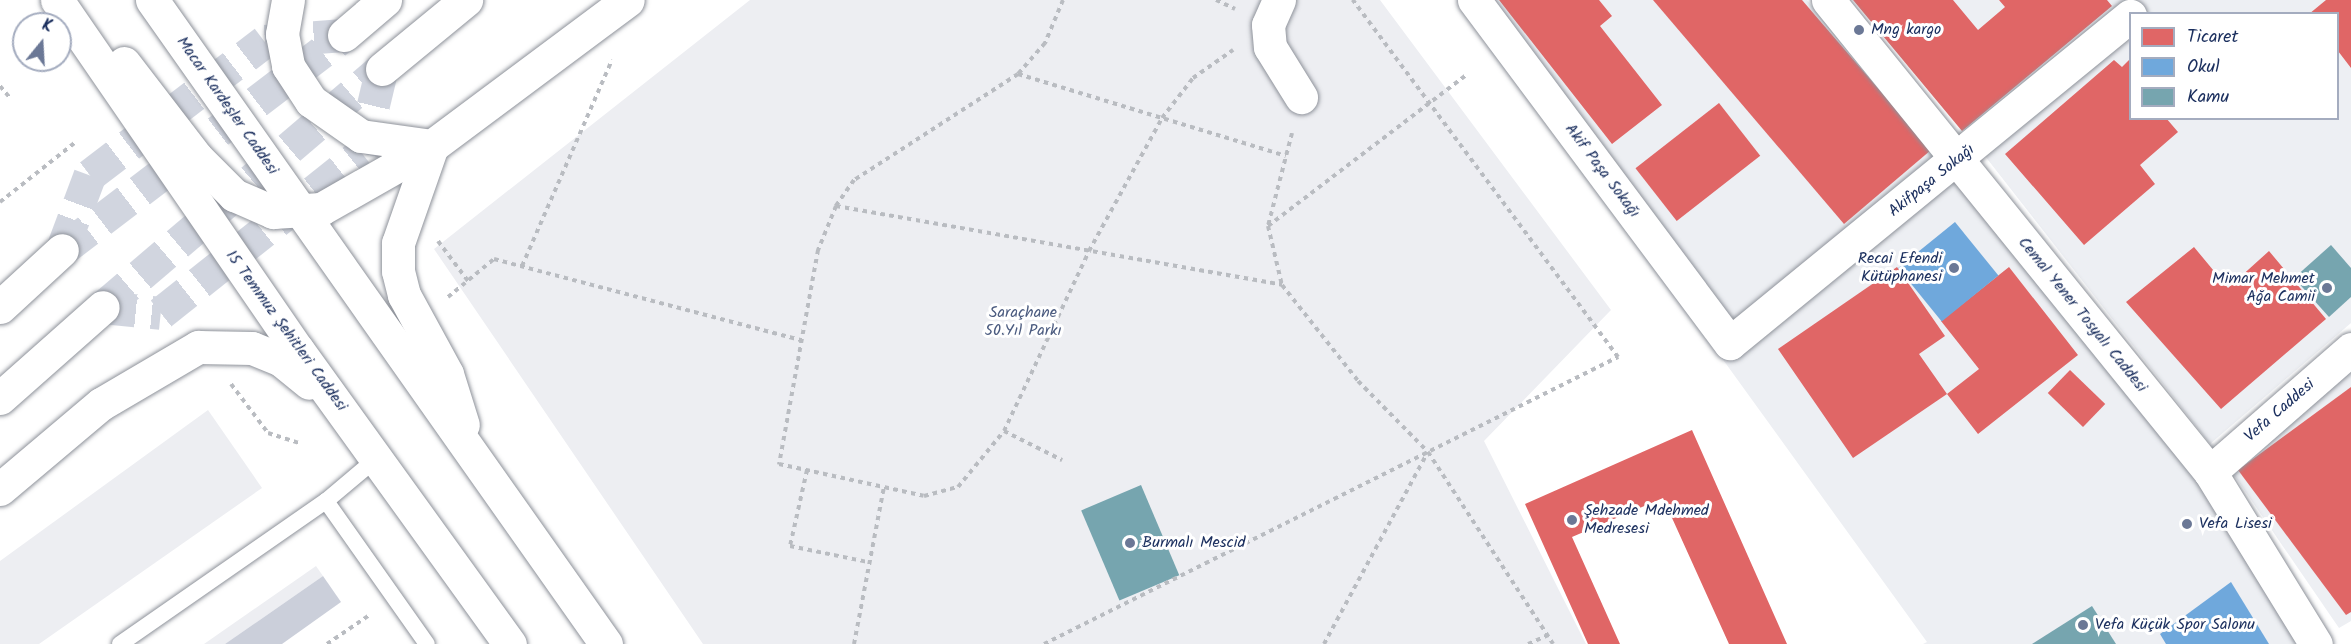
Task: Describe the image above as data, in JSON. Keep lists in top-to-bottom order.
{
  "streets": {
    "main road": [
      "Macar Kardeşler Caddesi",
      "Akif Paşa Sokağı",
      "Akifpaşa Sokağı",
      "Cemal Yener Tosyalı Caddesi",
      "15 Temmuz Şehitleri Caddesi",
      "Vefa Caddesi"
    ]
  },
  "crossings": [
    ["Akif Paşa Sokağı", "Akifpaşa Sokağı"],
    ["Akifpaşa Sokağı", "Cemal Yener Tosyalı Caddesi"],
    ["Cemal Yener Tosyalı Caddesi", "Vefa Caddesi"]
  ],
  "parks": ["Saraçhane 50.Yıl Parkı"],
  "places": [
    "Mng kargo",
    "Recai Efendi Kütüphanesi",
    "Mimar Mehmet Ağa Camii",
    "Şehzade Mdehmed Medresesi",
    "Vefa Lisesi",
    "Burmalı Mescid",
    "Vefa Küçük Spor Salonu"
  ],
  "legend": ["Ticaret", "Okul", "Kamu"],
  "north": "top"
}
